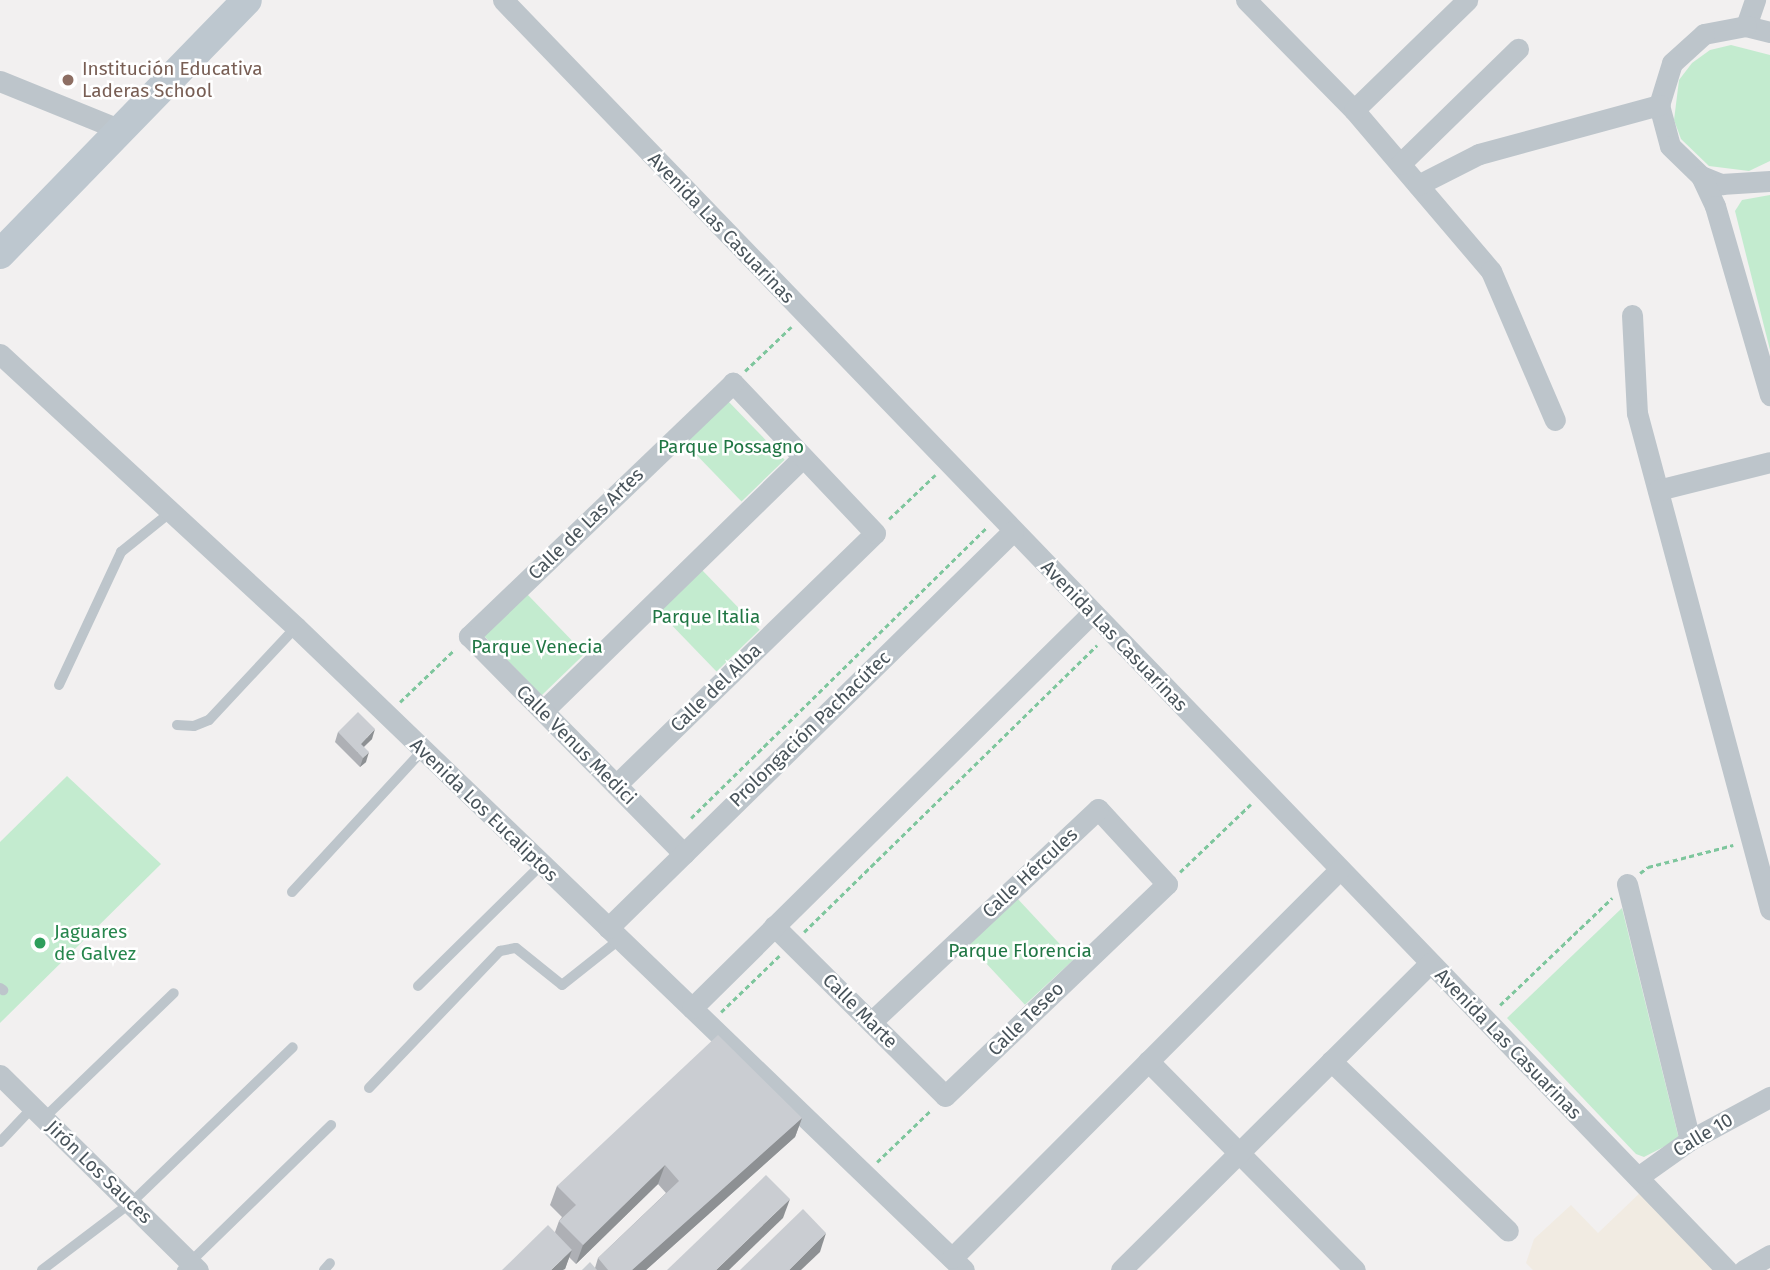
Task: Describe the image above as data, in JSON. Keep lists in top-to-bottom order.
{
  "streets": {
    "street": [
      "Avenida Las Casuarinas",
      "Calle de Las Artes",
      "Calle del Alba",
      "Prolongación Pachacútec",
      "Calle Venus Medici",
      "Avenida Los Eucaliptos",
      "Calle Hércules",
      "Calle Marte",
      "Calle Teseo",
      "Calle 10",
      "Jirón Los Sauces"
    ]
  },
  "crossings": [
    ["Avenida Las Casuarinas", "Prolongación Pachacútec"],
    ["Avenida Las Casuarinas", "Calle 10"],
    ["Calle de Las Artes", "Calle Venus Medici"],
    ["Calle del Alba", "Calle Venus Medici"],
    ["Prolongación Pachacútec", "Calle Venus Medici"],
    ["Prolongación Pachacútec", "Avenida Los Eucaliptos"],
    ["Calle Hércules", "Calle Marte"],
    ["Calle Hércules", "Calle Teseo"],
    ["Calle Marte", "Calle Teseo"]
  ],
  "parks": [
    "Parque Possagno",
    "Parque Italia",
    "Parque Venecia",
    "Parque Florencia"
  ],
  "places": ["Institución Educativa Laderas School", "Jaguares de Galvez"]
}
